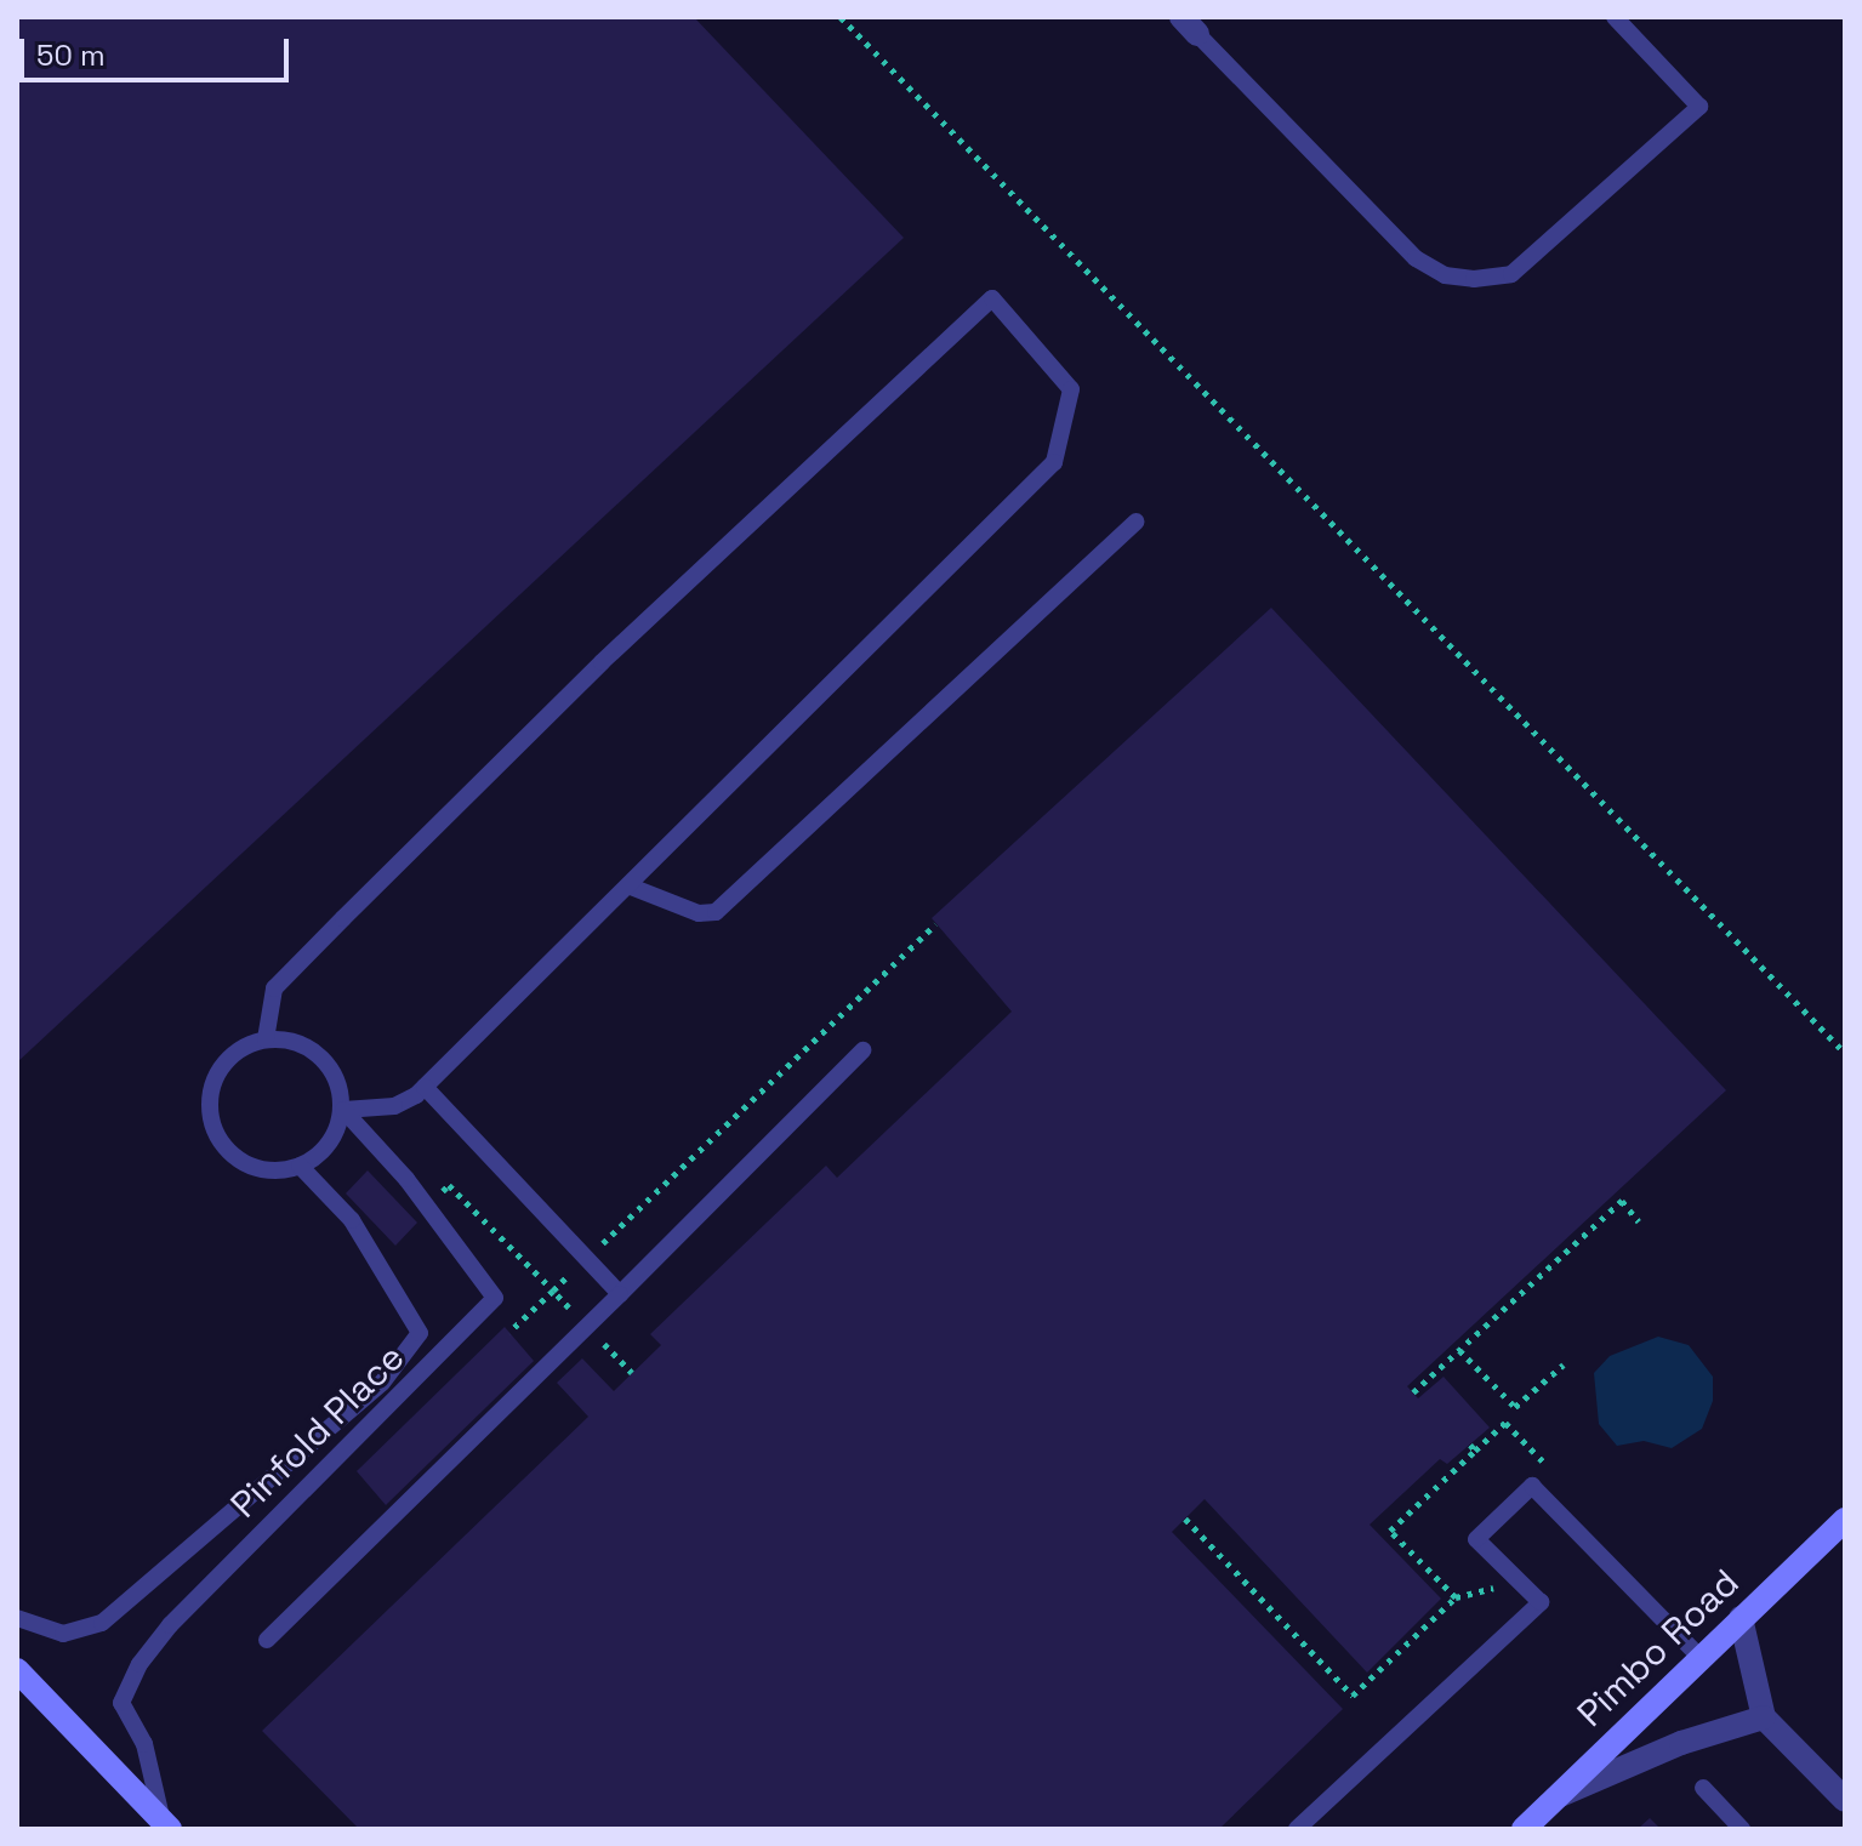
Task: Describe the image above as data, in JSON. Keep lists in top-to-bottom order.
{
  "streets": {
    "street": ["Pimbo Road"],
    "lane": ["Pinfold Place"]
  },
  "scale_bar": "50 m"
}
